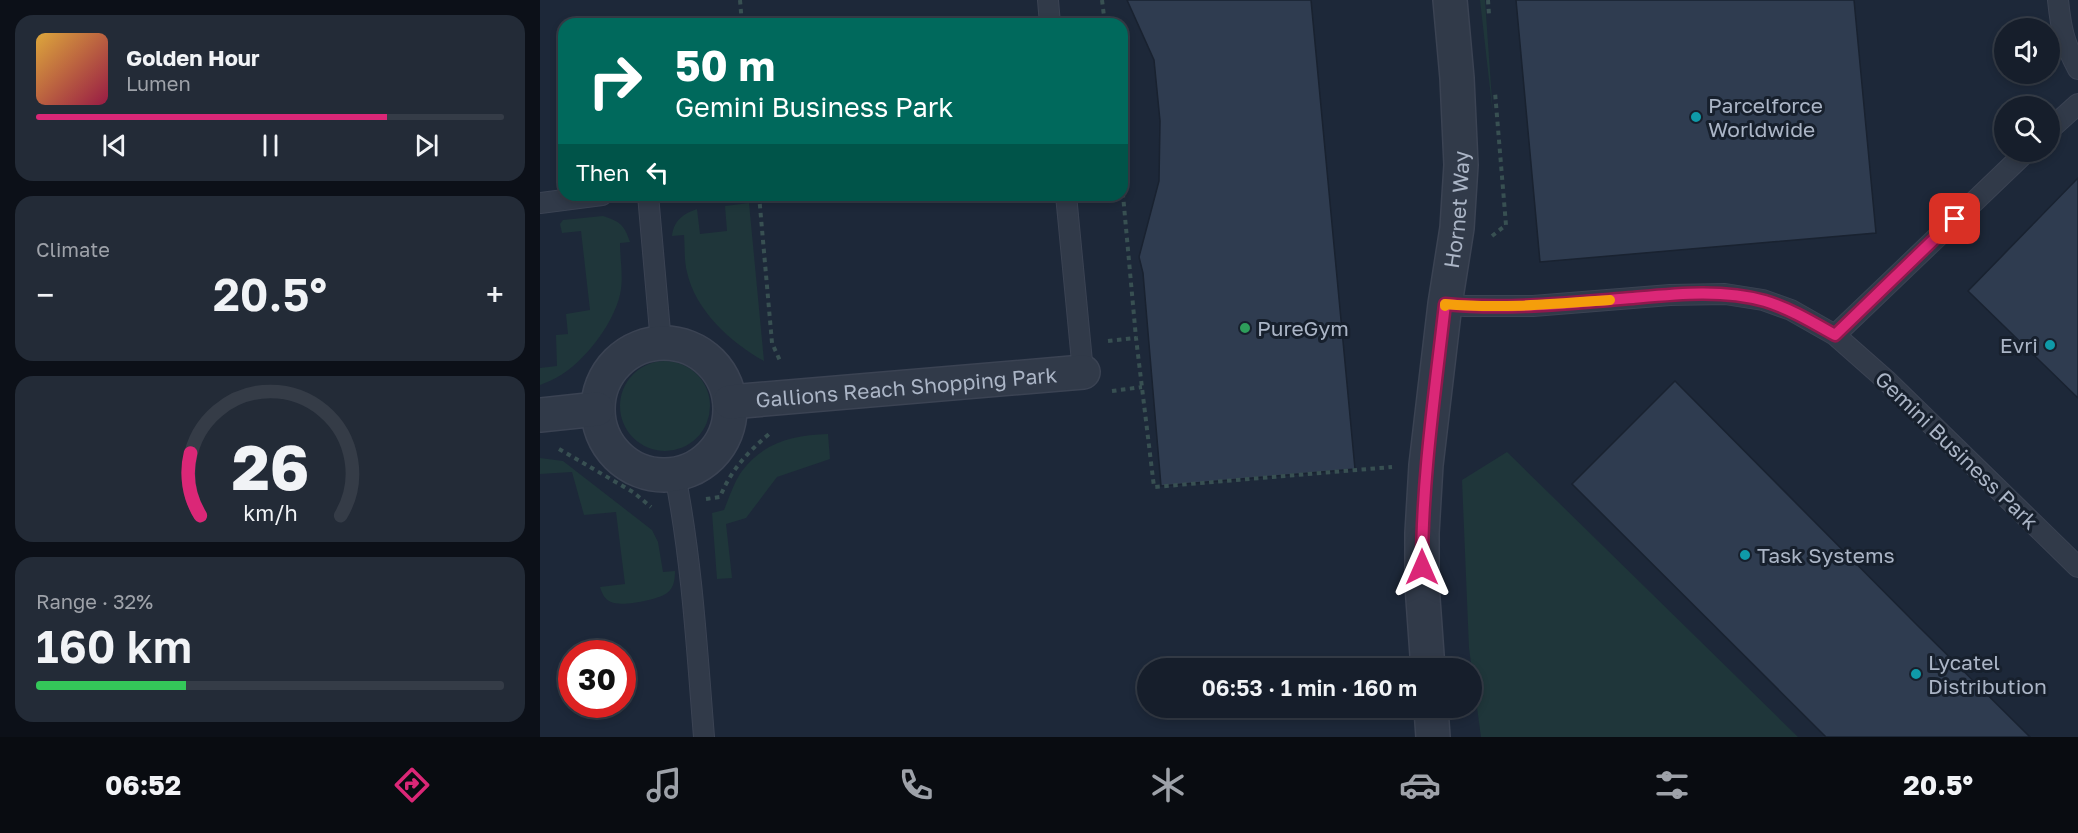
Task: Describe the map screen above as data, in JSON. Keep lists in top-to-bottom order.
{
  "streets": {
    "street": ["Hornet Way", "Gallions Reach Shopping Park"],
    "lane": ["Gemini Business Park"]
  },
  "crossings": [
    ["Hornet Way", "Gemini Business Park"]
  ],
  "places": [
    "Parcelforce Worldwide",
    "PureGym",
    "Evri",
    "Task Systems",
    "Lycatel Distribution"
  ],
  "page": {
    "turn": ["50 m", "Gemini Business Park"],
    "song": ["Golden Hour", "Lumen"],
    "then": "Then",
    "tile": [
      "Climate",
      ["Range · 32%", "160 km"]
    ],
    "heat": ["−", "20.5°", "+"],
    "limit": "30",
    "trip": "06:53 · 1 min · 160 m",
    "tabs": ["06:52", "20.5°"],
    "gauge": ["26", "km/h"]
  }
}
